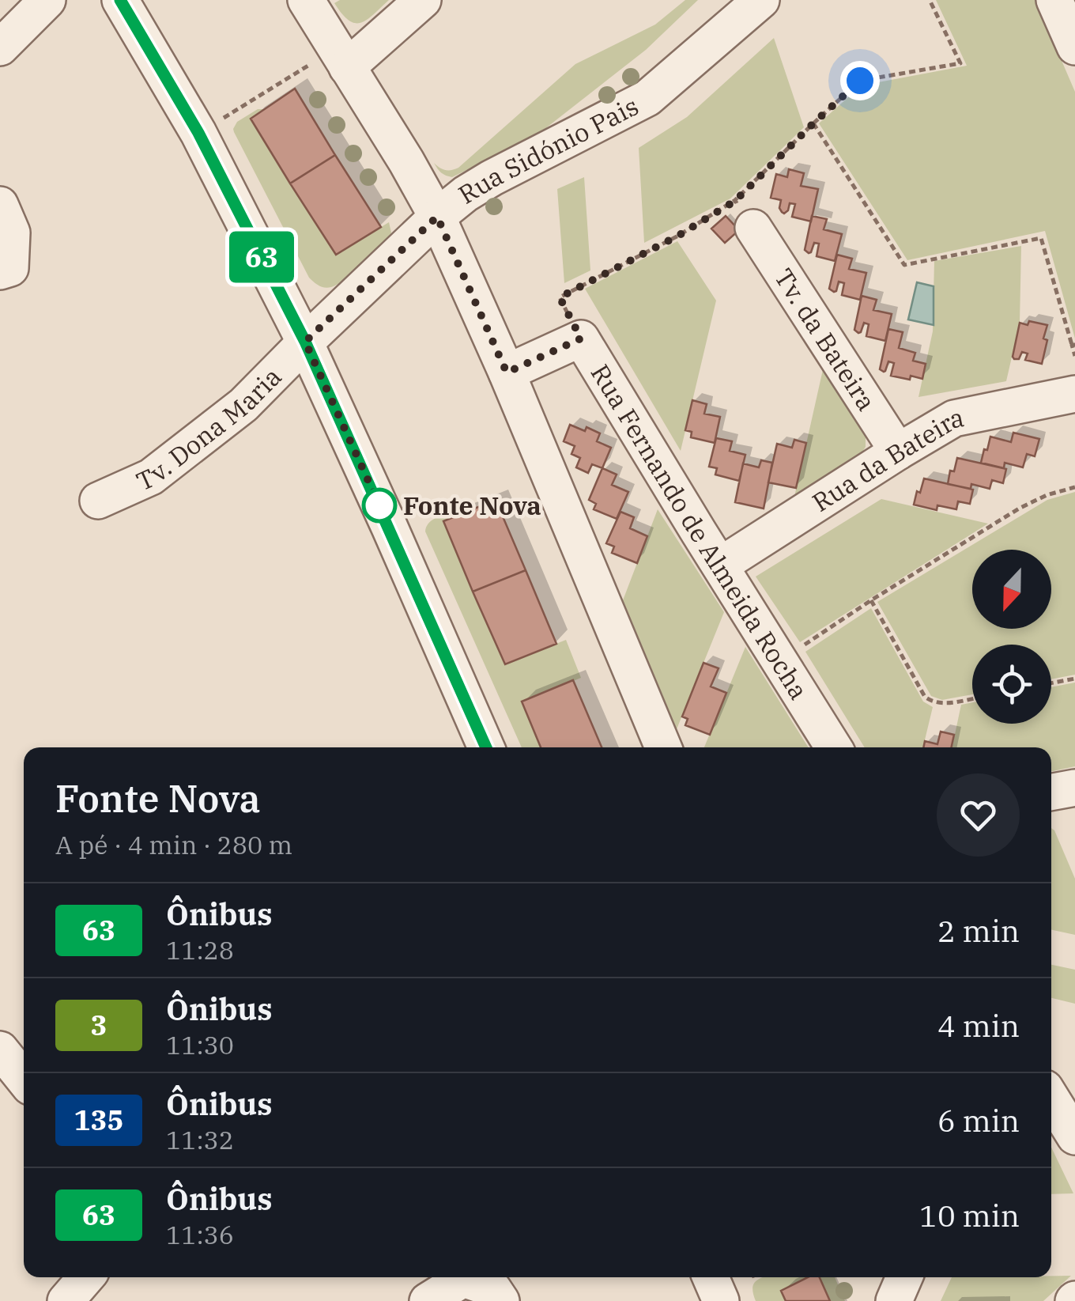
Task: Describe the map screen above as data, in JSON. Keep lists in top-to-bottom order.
{
  "streets": {
    "street": [
      "Rua Sidónio Pais",
      "Tv. da Bateira",
      "Tv. Dona Maria",
      "Rua da Bateira",
      "Rua Fernando de Almeida Rocha"
    ]
  },
  "crossings": [
    ["Rua Sidónio Pais", "Tv. Dona Maria"],
    ["Tv. da Bateira", "Rua da Bateira"],
    ["Rua da Bateira", "Rua Fernando de Almeida Rocha"]
  ],
  "places": ["Fonte Nova"],
  "lines": ["bus line 63"],
  "north": "bottom",
  "page": {
    "on_map": "63",
    "heading": ["Fonte Nova", "A pé · 4 min · 280 m"],
    "list": [
      {
        "mark": "63",
        "name": "Ônibus",
        "note": "11:28",
        "value": "2 min"
      },
      {
        "mark": "3",
        "name": "Ônibus",
        "note": "11:30",
        "value": "4 min"
      },
      {
        "mark": "135",
        "name": "Ônibus",
        "note": "11:32",
        "value": "6 min"
      },
      {
        "mark": "63",
        "name": "Ônibus",
        "note": "11:36",
        "value": "10 min"
      }
    ]
  }
}
